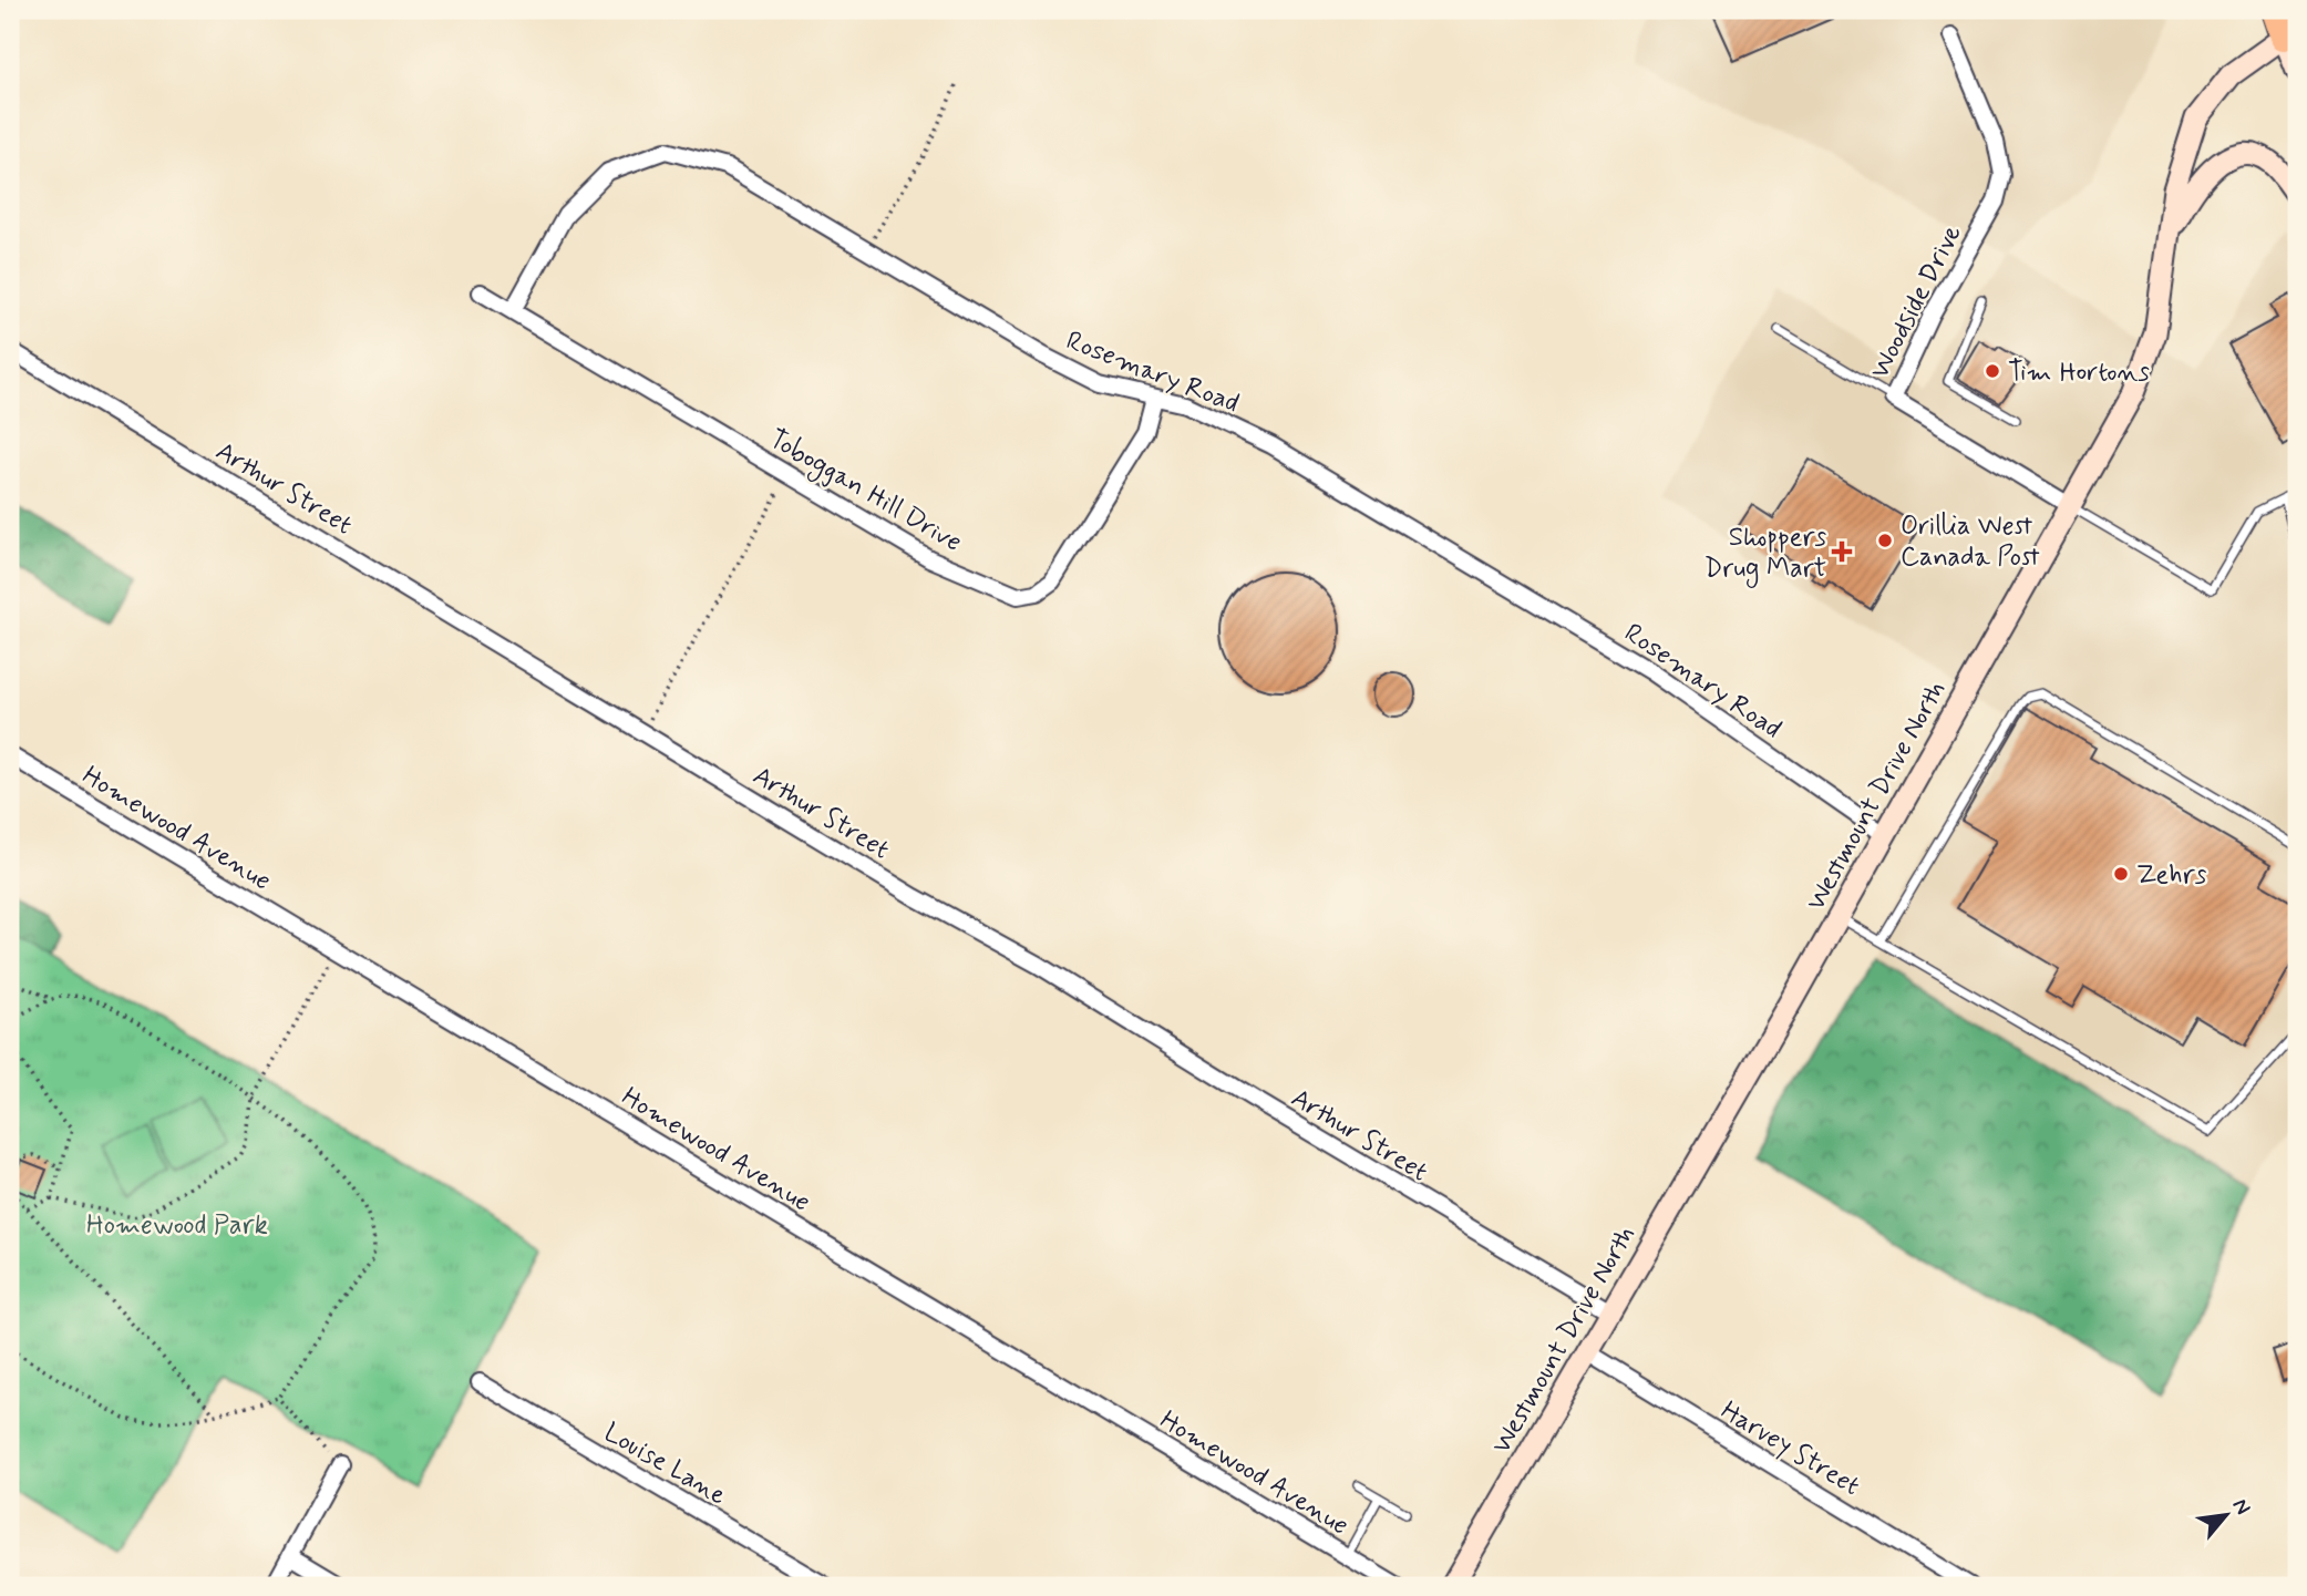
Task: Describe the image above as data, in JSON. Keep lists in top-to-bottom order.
{
  "streets": {
    "street": [
      "Woodside Drive",
      "Rosemary Road",
      "Arthur Street",
      "Toboggan Hill Drive",
      "Westmount Drive North",
      "Homewood Avenue",
      "Harvey Street",
      "Louise Lane"
    ]
  },
  "crossings": [
    ["Woodside Drive", "Westmount Drive North"],
    ["Rosemary Road", "Toboggan Hill Drive"],
    ["Rosemary Road", "Westmount Drive North"],
    ["Arthur Street", "Westmount Drive North"],
    ["Westmount Drive North", "Harvey Street"]
  ],
  "parks": ["Homewood Park"],
  "places": {
    "other": ["Tim Hortons", "Orillia West Canada Post", "Zehrs"],
    "health": ["Shoppers Drug Mart"]
  },
  "north": "top right"
}
